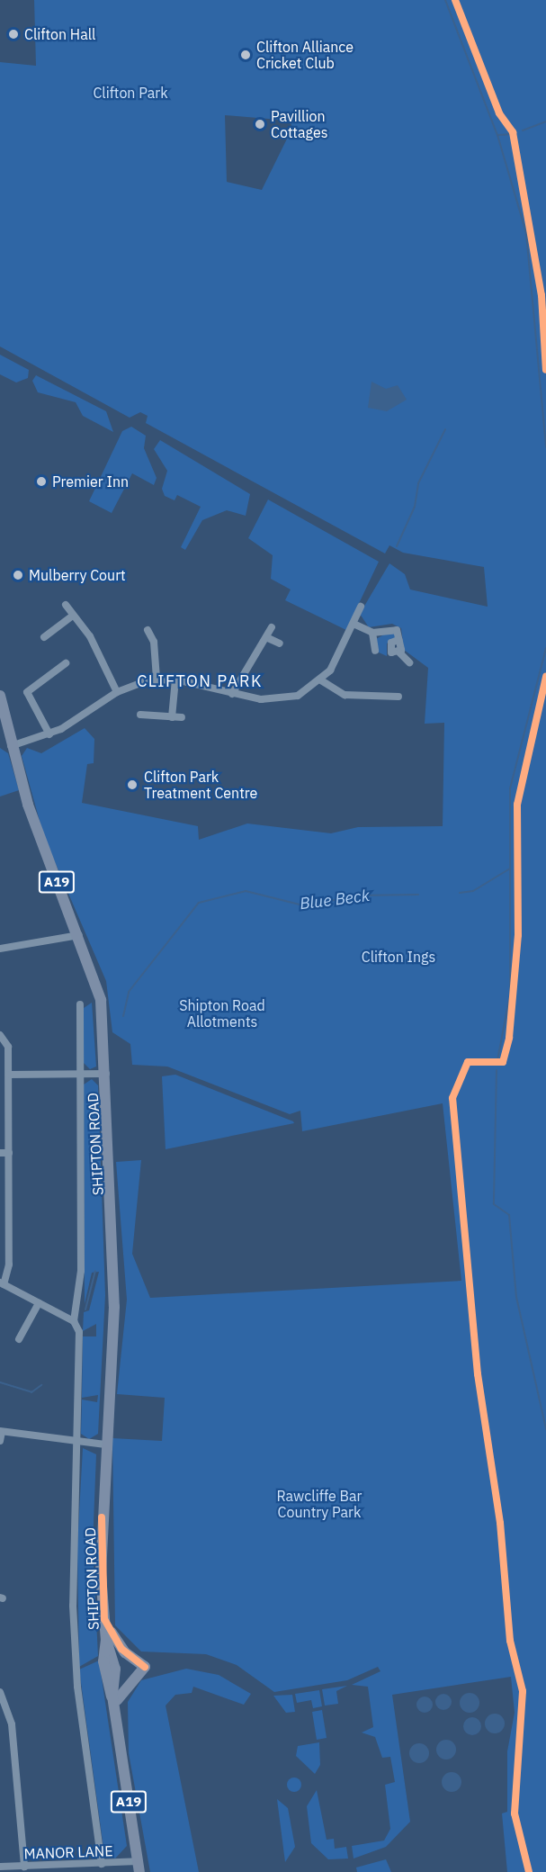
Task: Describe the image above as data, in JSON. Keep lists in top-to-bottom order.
{
  "streets": {
    "main road": ["A19", "SHIPTON ROAD"],
    "street": ["MANOR LANE"]
  },
  "crossings": [
    ["SHIPTON ROAD", "MANOR LANE"]
  ],
  "districts": ["CLIFTON PARK"],
  "water": ["Blue Beck"],
  "parks": [
    "Clifton Park",
    "Clifton Ings",
    "Shipton Road Allotments",
    "Rawcliffe Bar Country Park"
  ],
  "places": [
    "Clifton Hall",
    "Clifton Alliance Cricket Club",
    "Pavillion Cottages",
    "Premier Inn",
    "Mulberry Court",
    "Clifton Park Treatment Centre"
  ]
}
